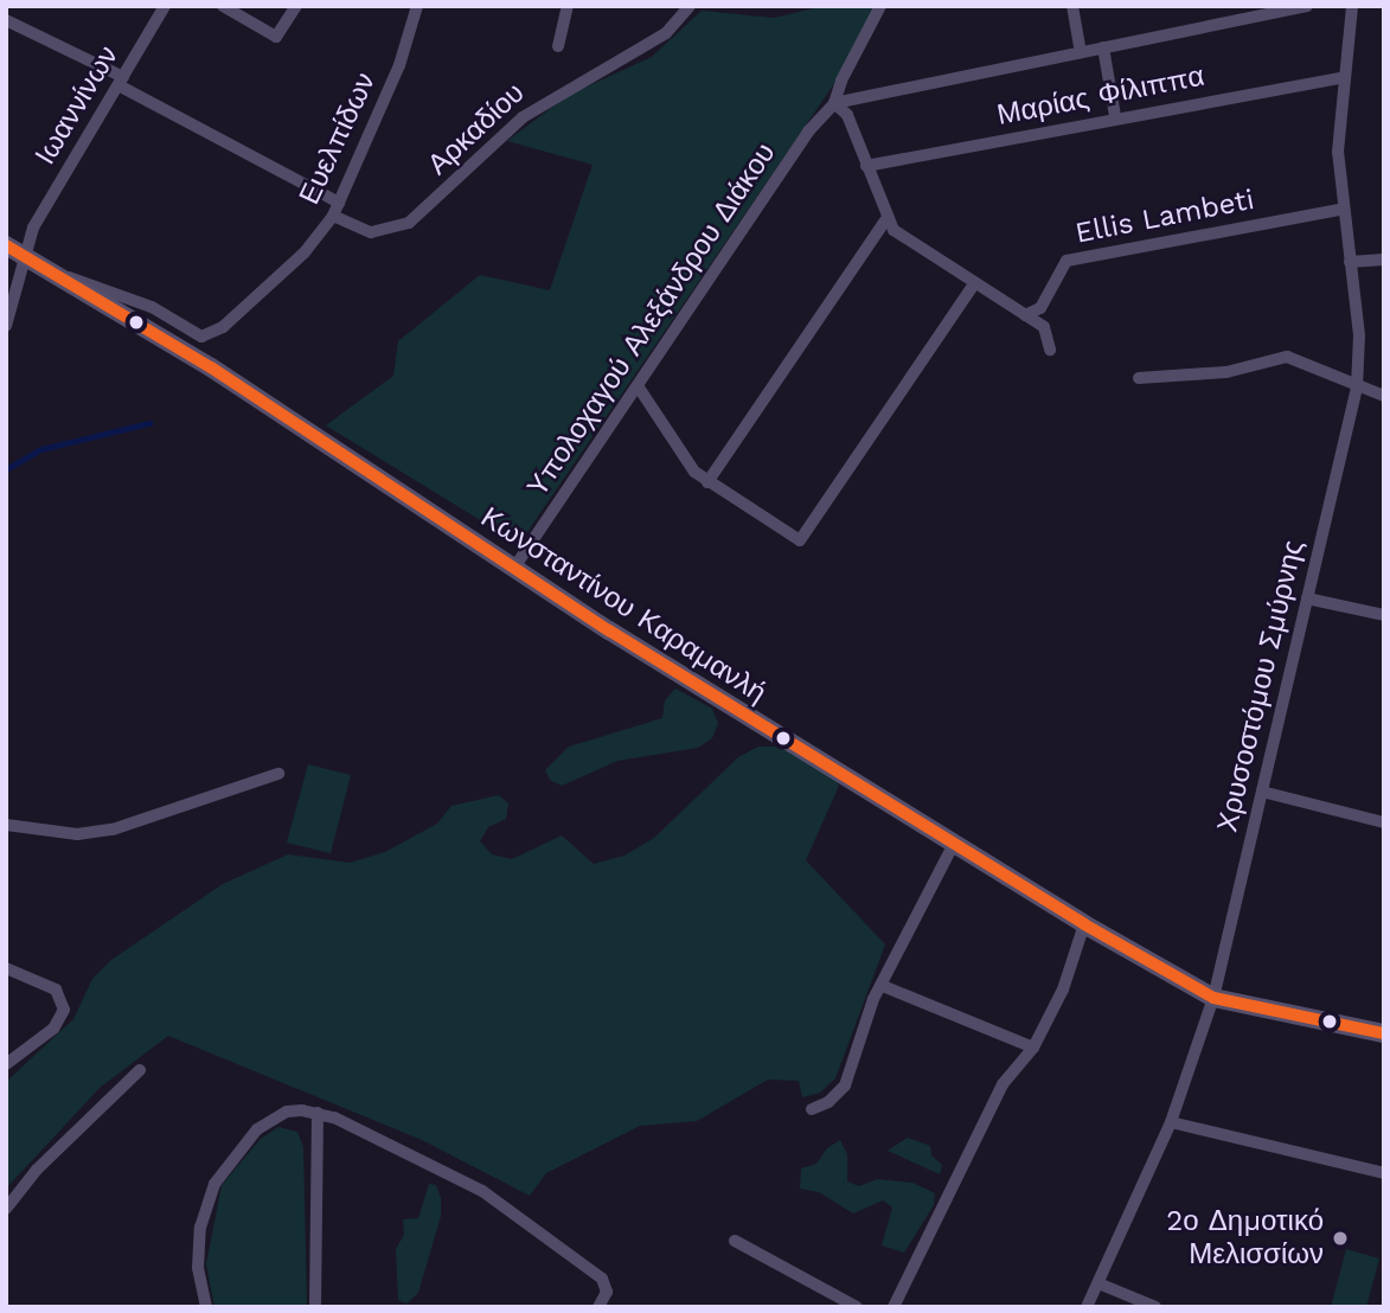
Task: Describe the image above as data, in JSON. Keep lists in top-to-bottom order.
{
  "streets": {
    "main road": ["Κωνσταντίνου Καραμανλή"],
    "street": [
      "Μαρίας Φίλιππα",
      "Ιωαννίνων",
      "Αρκαδίου",
      "Ευελπίδων",
      "Ellis Lambeti",
      "Υπολοχαγού Αλεξάνδρου Διάκου",
      "Χρυσοστόμου Σμύρνης"
    ]
  },
  "crossings": [
    ["Μαρίας Φίλιππα", "Χρυσοστόμου Σμύρνης"],
    ["Ιωαννίνων", "Αρκαδίου"],
    ["Ιωαννίνων", "Κωνσταντίνου Καραμανλή"],
    ["Αρκαδίου", "Ευελπίδων"],
    ["Ευελπίδων", "Κωνσταντίνου Καραμανλή"],
    ["Ellis Lambeti", "Χρυσοστόμου Σμύρνης"],
    ["Υπολοχαγού Αλεξάνδρου Διάκου", "Κωνσταντίνου Καραμανλή"],
    ["Κωνσταντίνου Καραμανλή", "Χρυσοστόμου Σμύρνης"]
  ],
  "places": ["2ο Δημοτικό Μελισσίων"]
}
